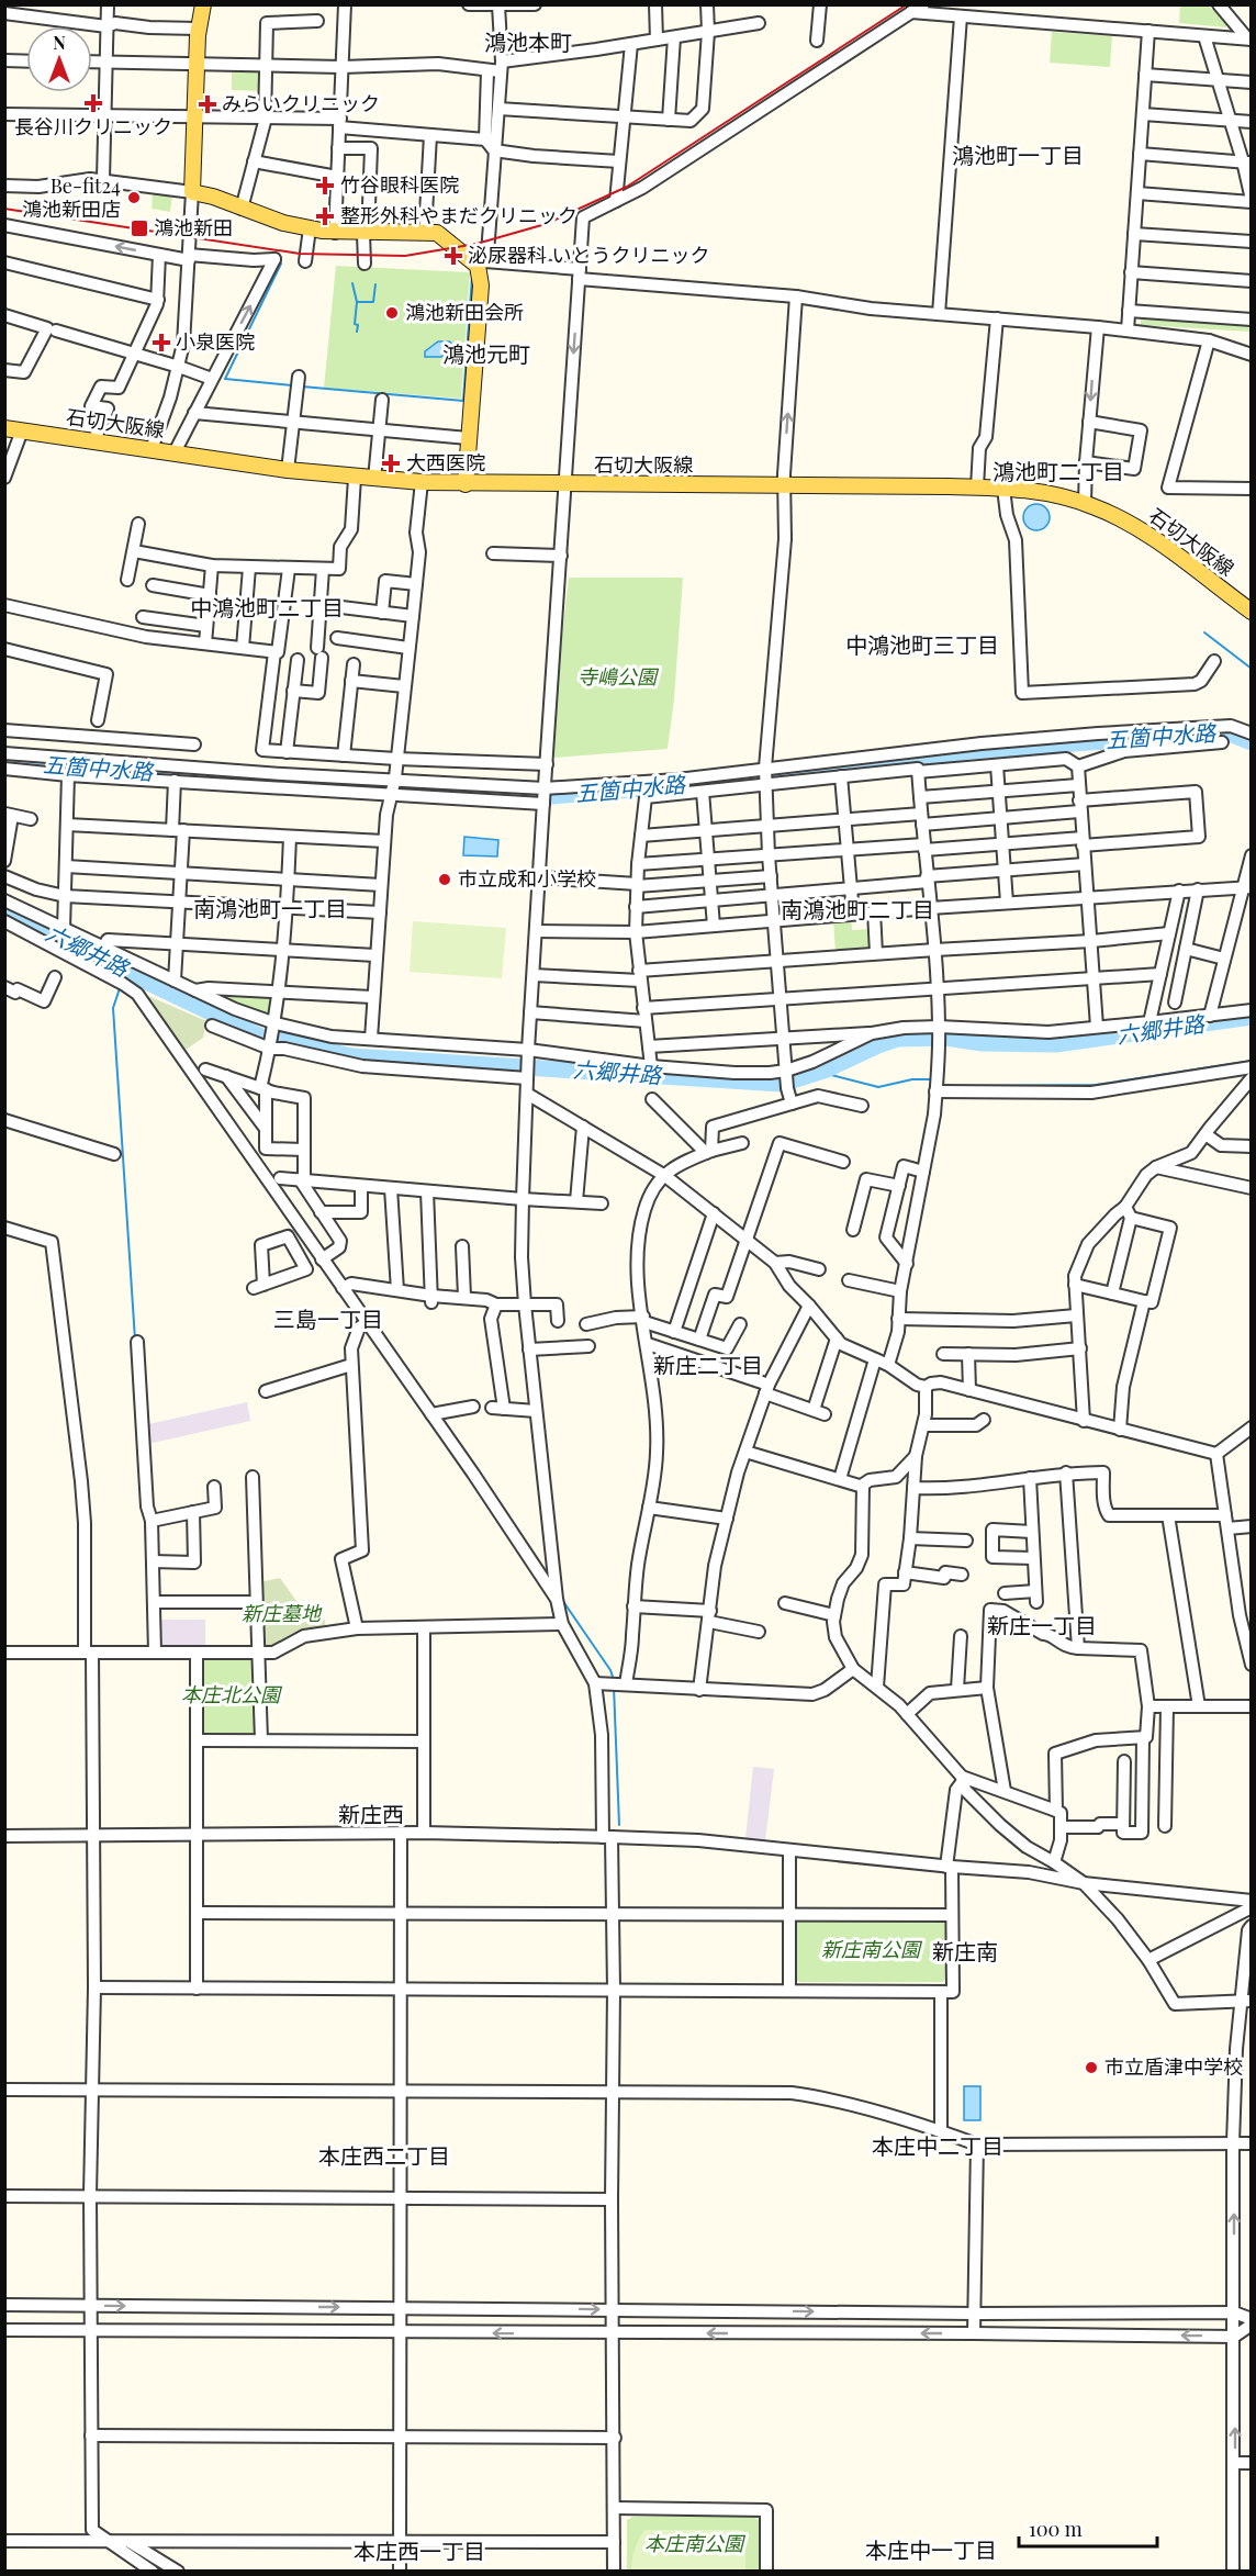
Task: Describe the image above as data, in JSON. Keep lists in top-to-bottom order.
{
  "streets": {
    "main road": ["石切大阪線"]
  },
  "districts": [
    "鴻池本町",
    "鴻池町一丁目",
    "鴻池元町",
    "鴻池町二丁目",
    "中鴻池町二丁目",
    "中鴻池町三丁目",
    "南鴻池町一丁目",
    "南鴻池町二丁目",
    "三島一丁目",
    "新庄二丁目",
    "新庄一丁目",
    "新庄西",
    "新庄南",
    "本庄中二丁目",
    "本庄西二丁目",
    "本庄中一丁目",
    "本庄西一丁目"
  ],
  "water": ["五箇中水路", "六郷井路"],
  "parks": [
    "寺嶋公園",
    "新庄墓地",
    "本庄北公園",
    "新庄南公園",
    "本庄南公園"
  ],
  "places": {
    "health": [
      "長谷川クリニック",
      "みらいクリニック",
      "竹谷眼科医院",
      "整形外科やまだクリニック",
      "泌尿器科 いとうクリニック",
      "小泉医院",
      "大西医院"
    ],
    "other": [
      "Be-fit24 鴻池新田店",
      "鴻池新田会所",
      "市立成和小学校",
      "市立盾津中学校"
    ],
    "transit": ["鴻池新田"]
  },
  "scale_bar": "100 m",
  "north": "top"
}
